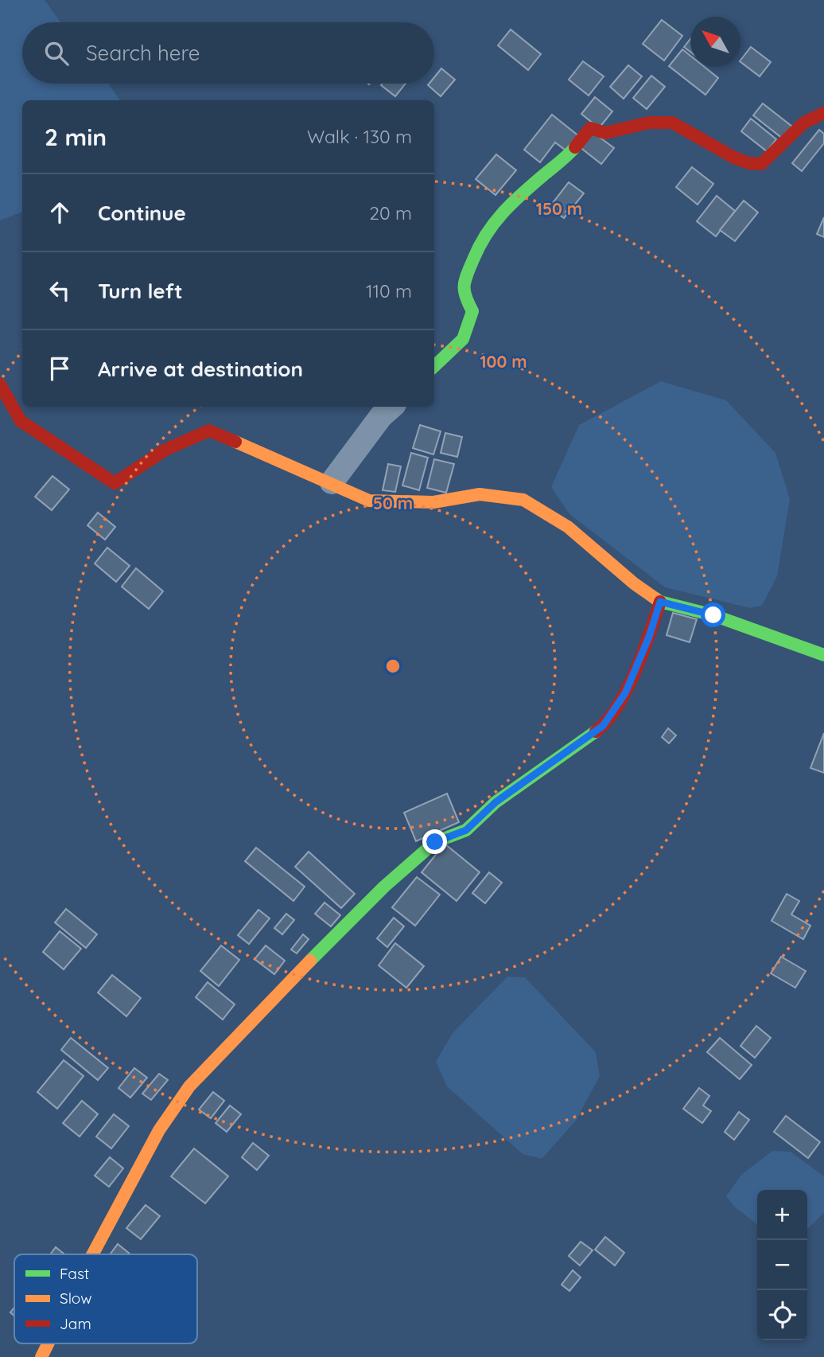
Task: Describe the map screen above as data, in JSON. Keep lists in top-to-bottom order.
{
  "legend": ["Fast", "Slow", "Jam"],
  "north": "top left",
  "page": {
    "search": "Search here",
    "heading": ["2 min", "Walk · 130 m"],
    "list": [
      ["Continue", "20 m"],
      ["Turn left", "110 m"],
      "Arrive at destination"
    ],
    "map_buttons": ["+", "−"]
  },
  "rings": ["150 m", "100 m", "50 m"]
}
